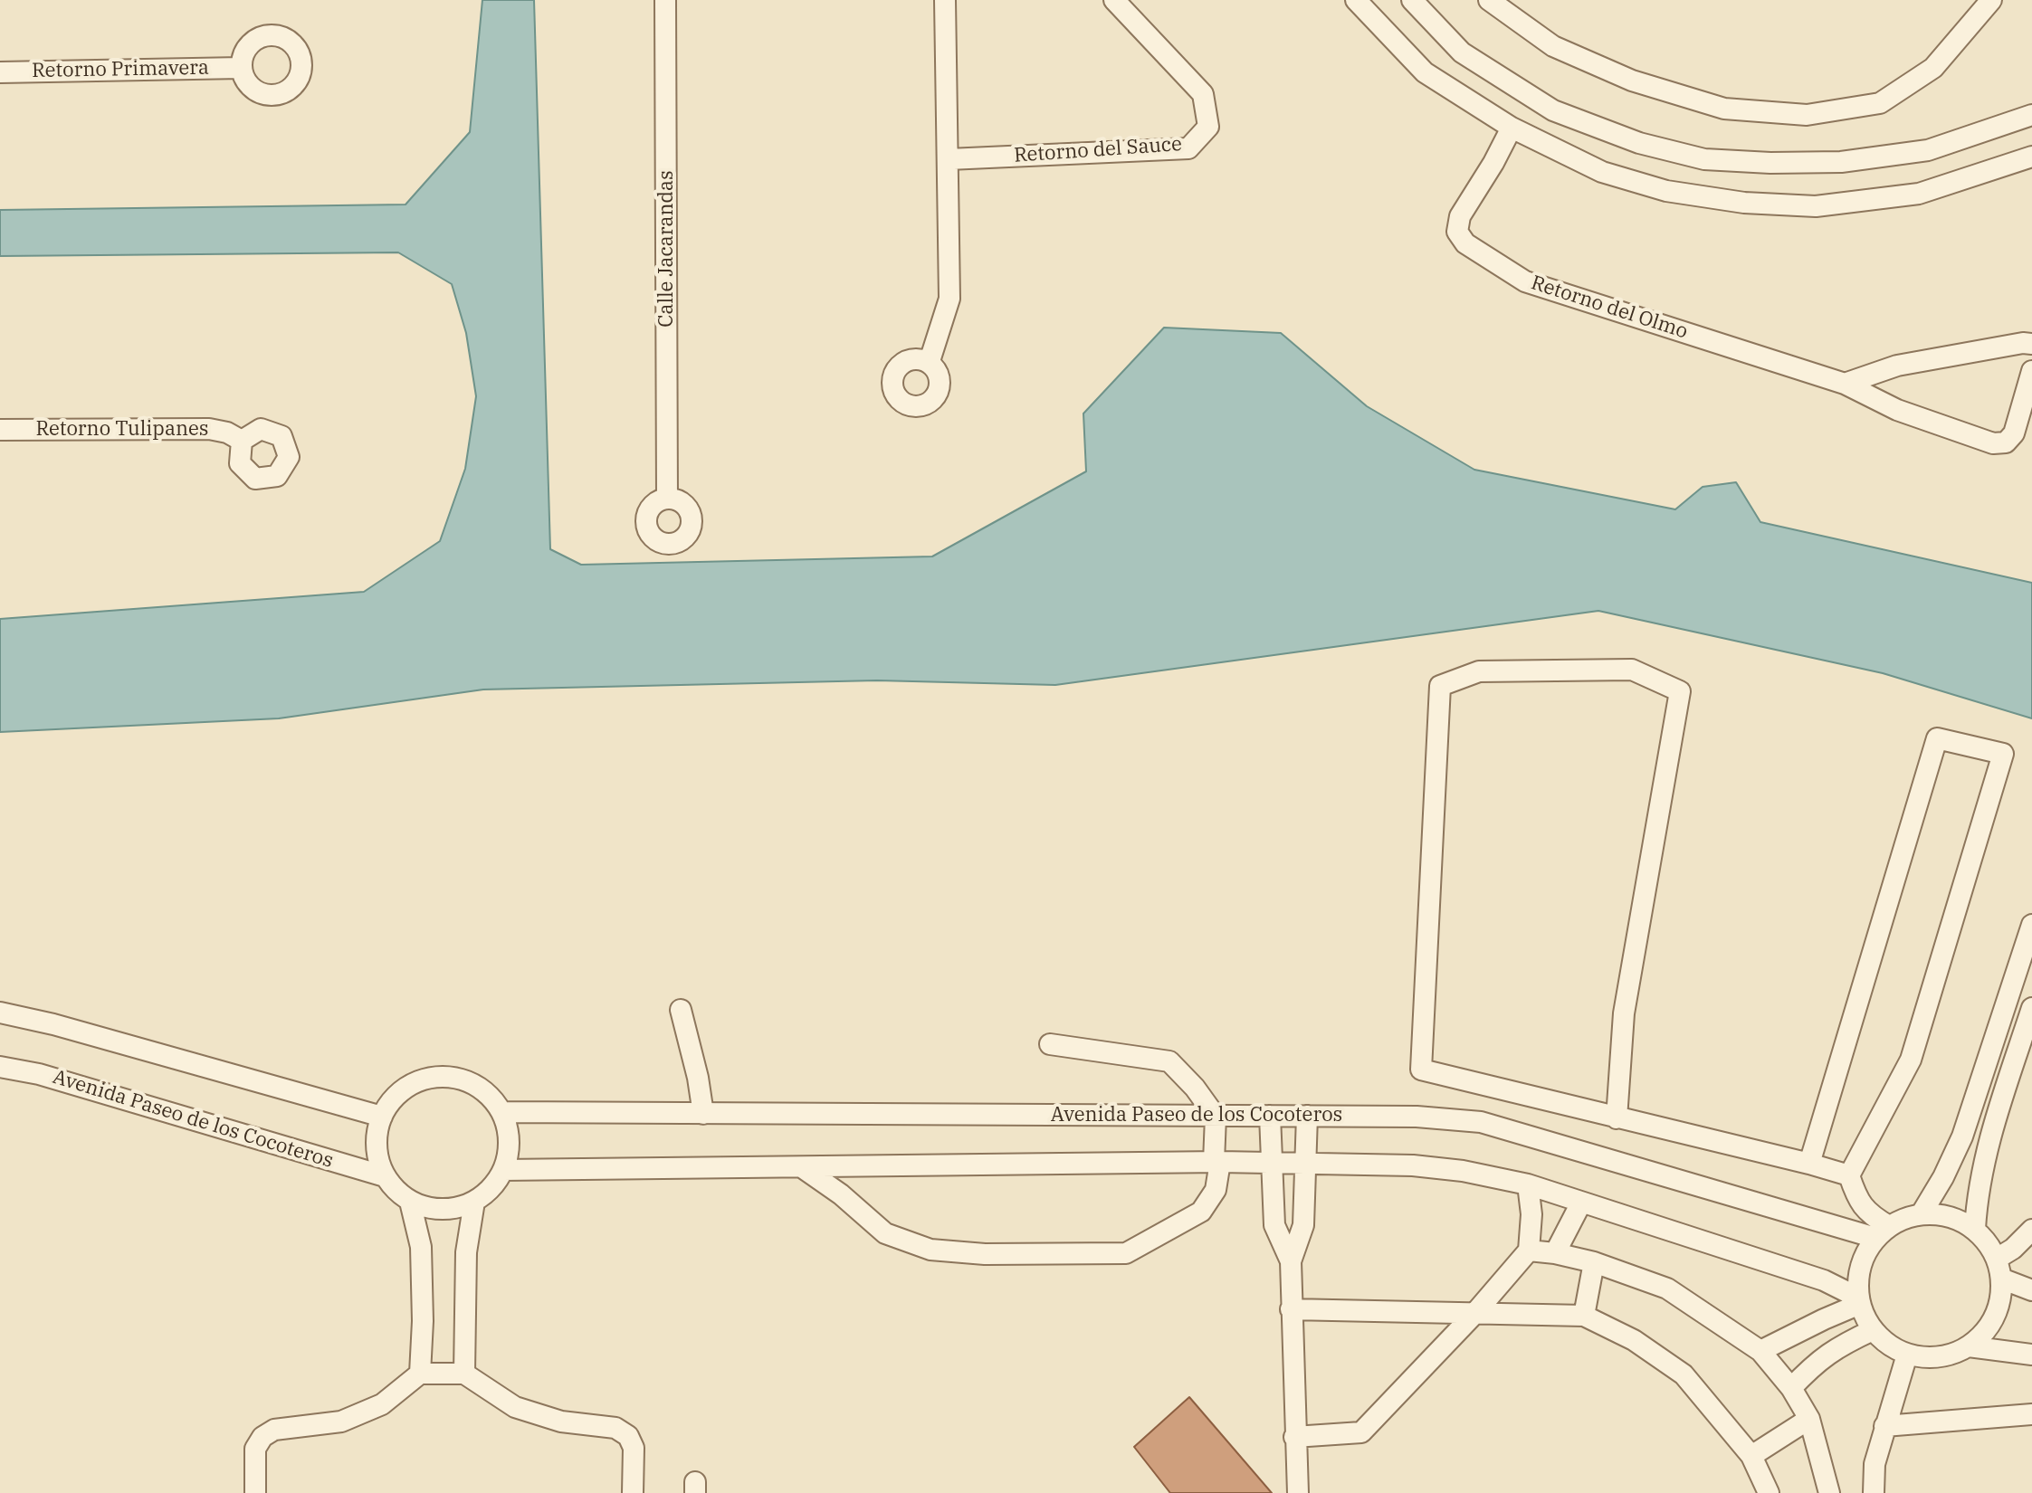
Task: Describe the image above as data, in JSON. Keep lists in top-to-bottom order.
{
  "streets": {
    "street": [
      "Retorno Primavera",
      "Retorno del Sauce",
      "Calle Jacarandas",
      "Retorno del Olmo",
      "Retorno Tulipanes",
      "Avenida Paseo de los Cocoteros"
    ]
  }
}
